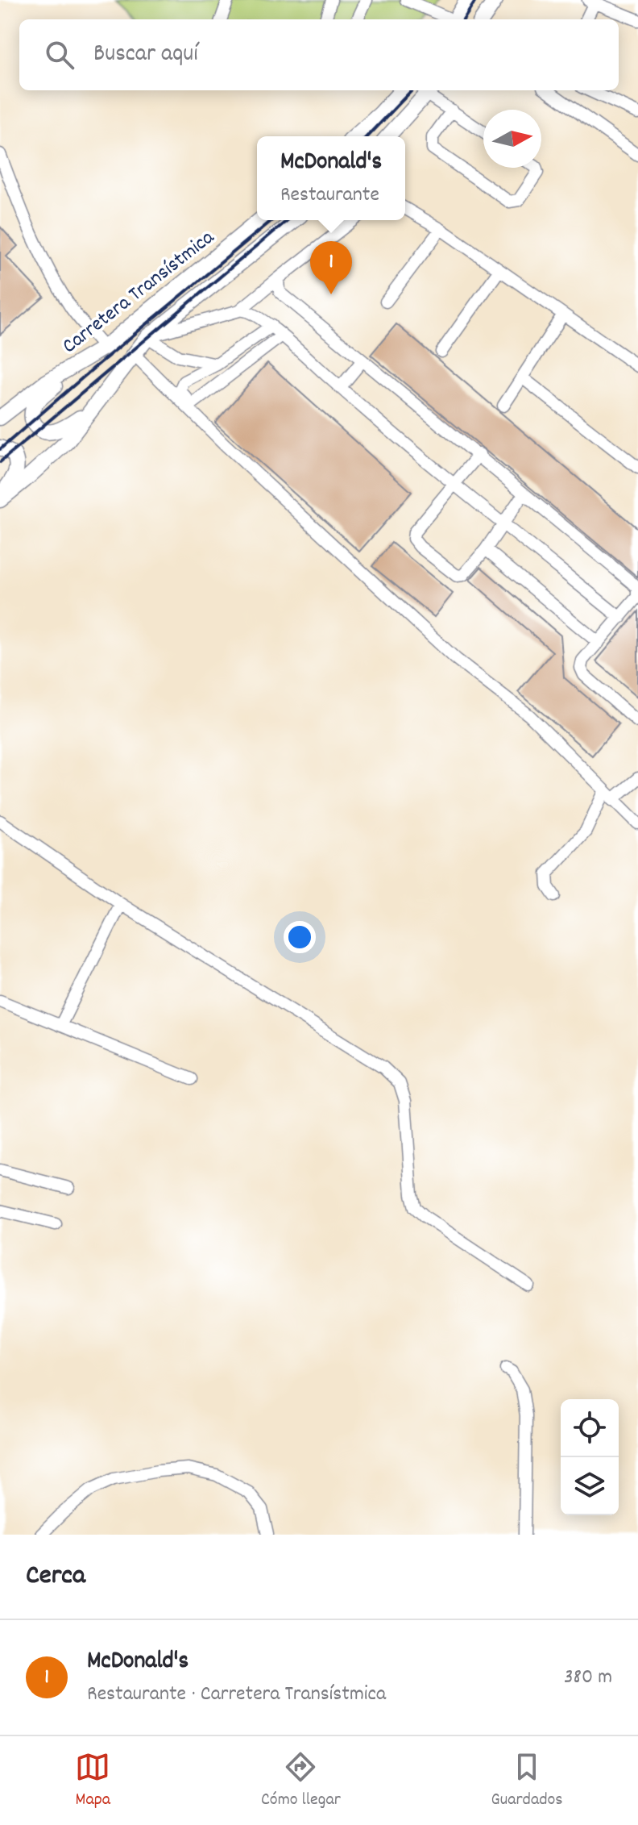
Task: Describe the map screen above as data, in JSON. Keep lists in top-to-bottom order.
{
  "streets": {
    "main road": ["Carretera Transístmica"]
  },
  "north": "right",
  "page": {
    "search": "Buscar aquí",
    "popup": ["McDonald's", "Restaurante"],
    "pins": "1",
    "heading": "Cerca",
    "list": [
      {
        "mark": "1",
        "name": "McDonald's",
        "note": "Restaurante · Carretera Transístmica",
        "value": "380 m"
      }
    ],
    "nav": ["Mapa", "Cómo llegar", "Guardados"]
  }
}
